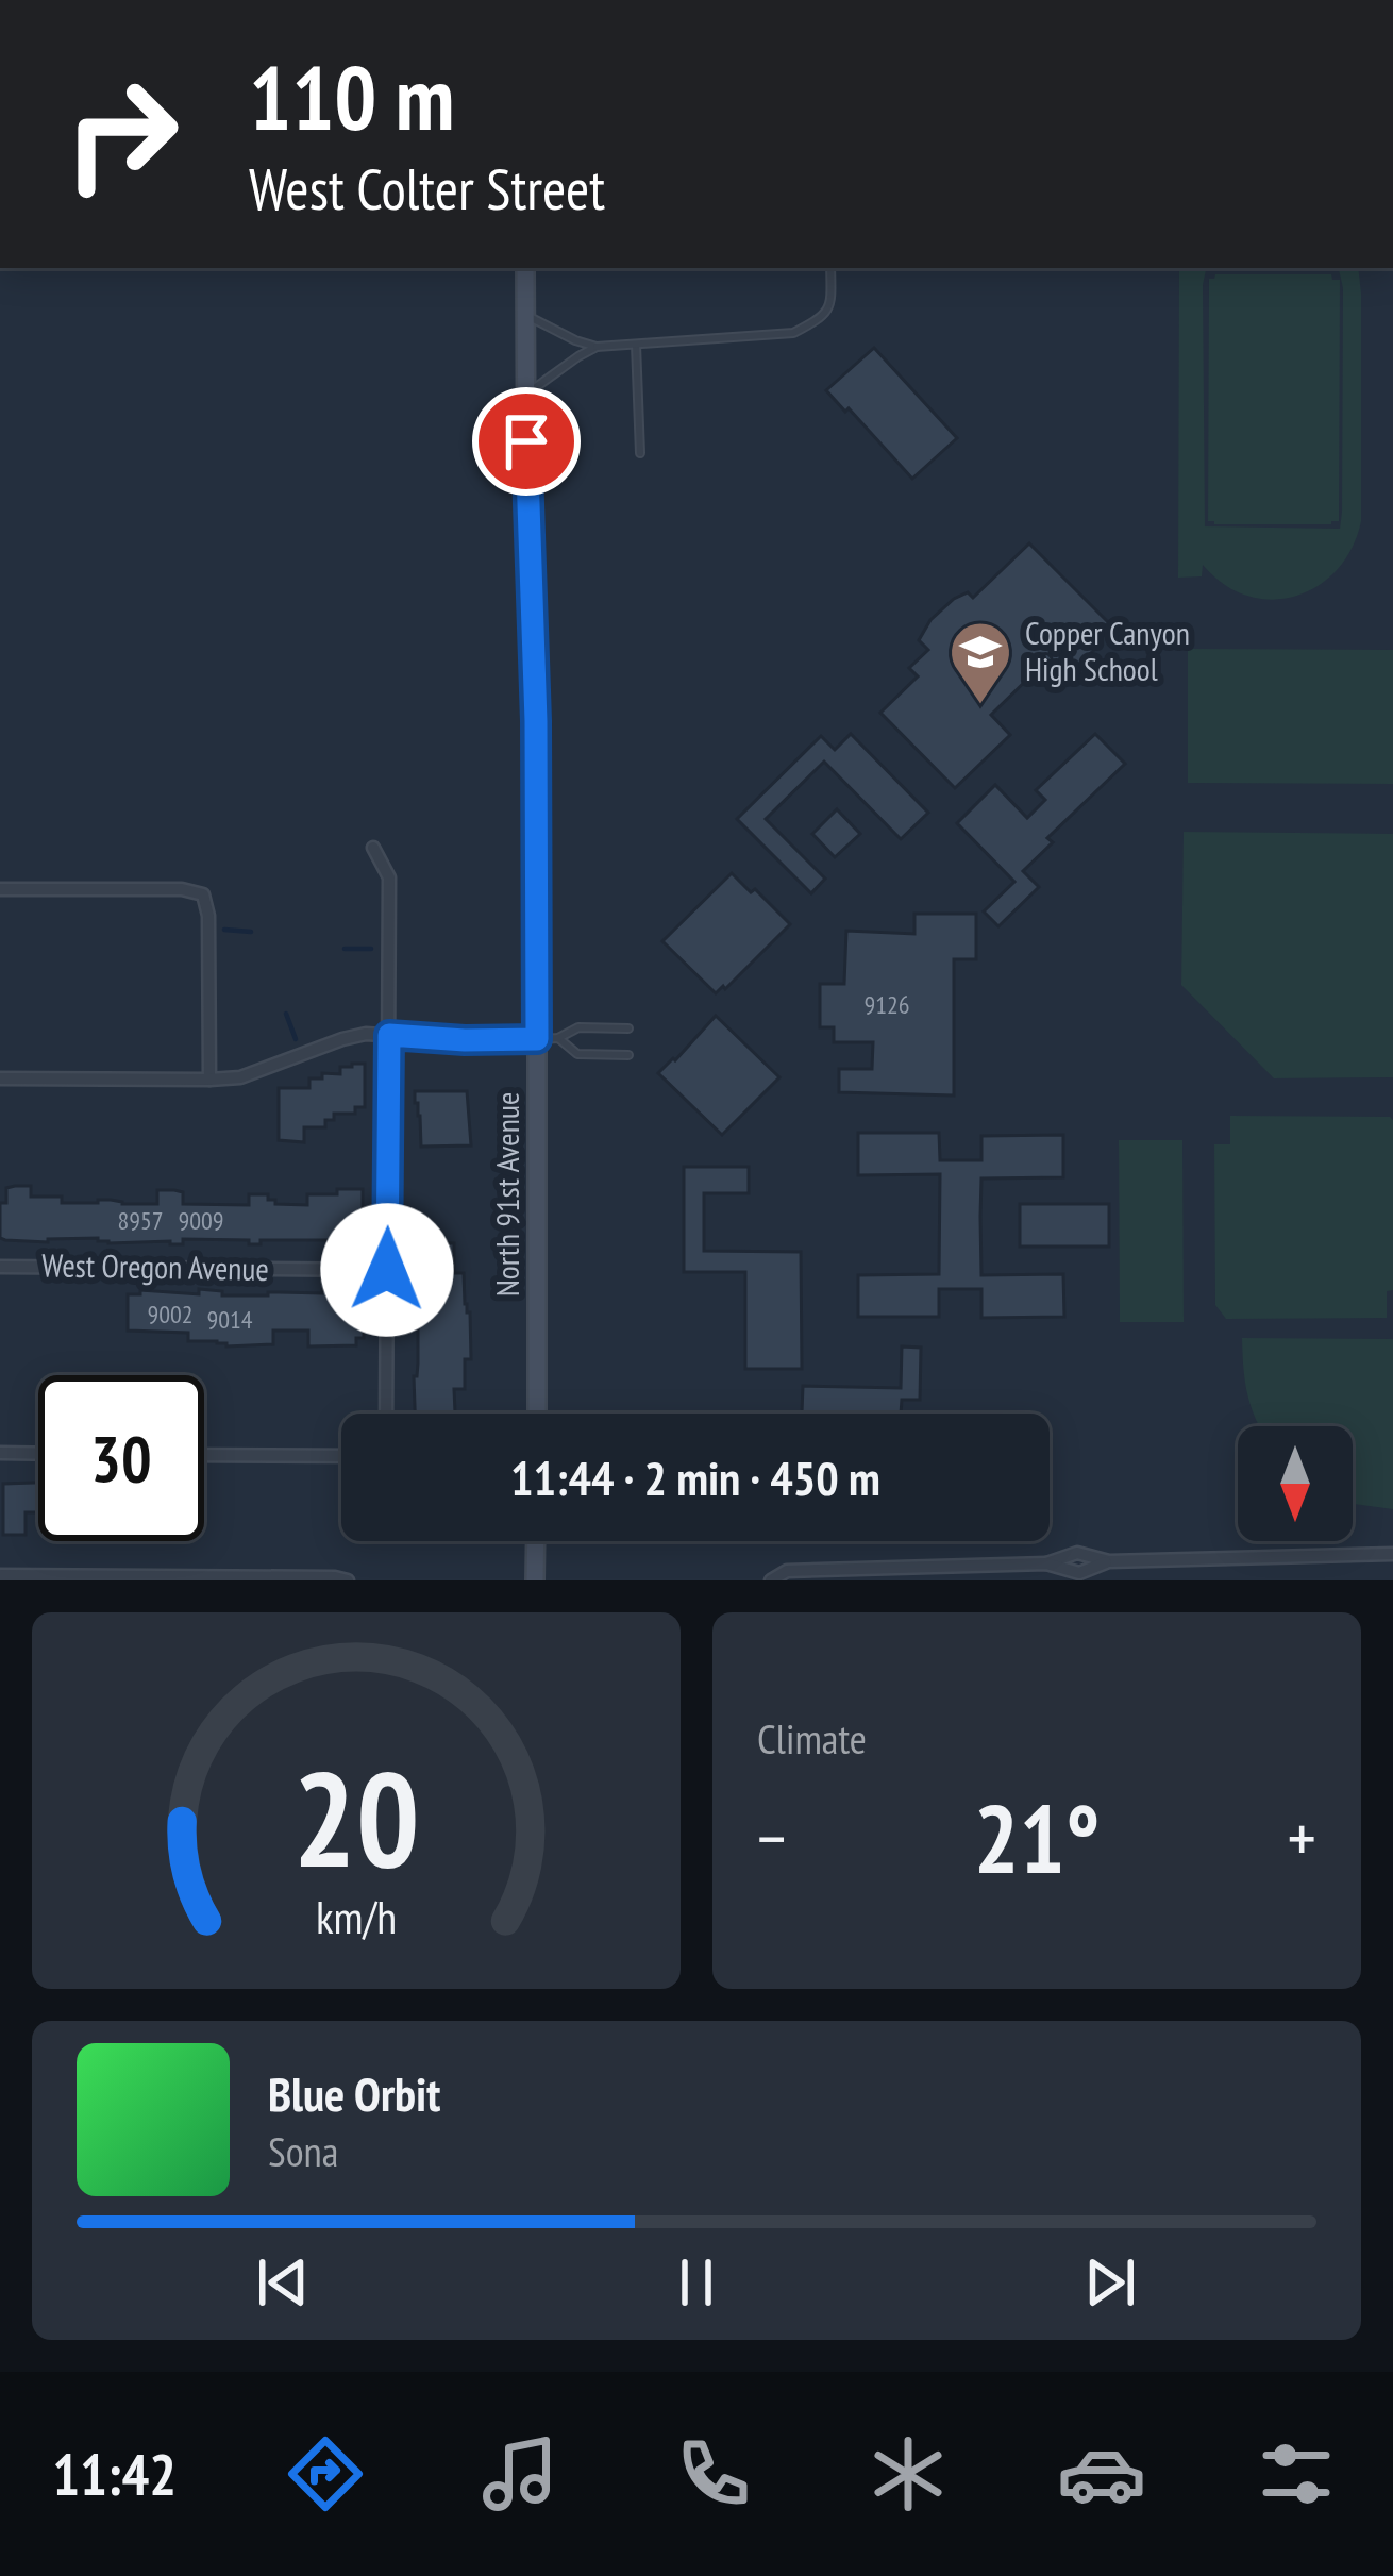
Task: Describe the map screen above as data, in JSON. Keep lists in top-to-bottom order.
{
  "streets": {
    "main road": ["North 91st Avenue"],
    "street": ["West Oregon Avenue"]
  },
  "places": {
    "school or university": ["Copper Canyon High School"]
  },
  "house_numbers": [
    "9126",
    "8957",
    "9009",
    "9002",
    "9014"
  ],
  "north": "bottom",
  "page": {
    "turn": ["110 m", "West Colter Street"],
    "limit": "30",
    "trip": "11:44 · 2 min · 450 m",
    "tile": "Climate",
    "heat": ["−", "21°", "+"],
    "song": ["Blue Orbit", "Sona"],
    "tabs": "11:42",
    "gauge": ["20", "km/h"]
  }
}
